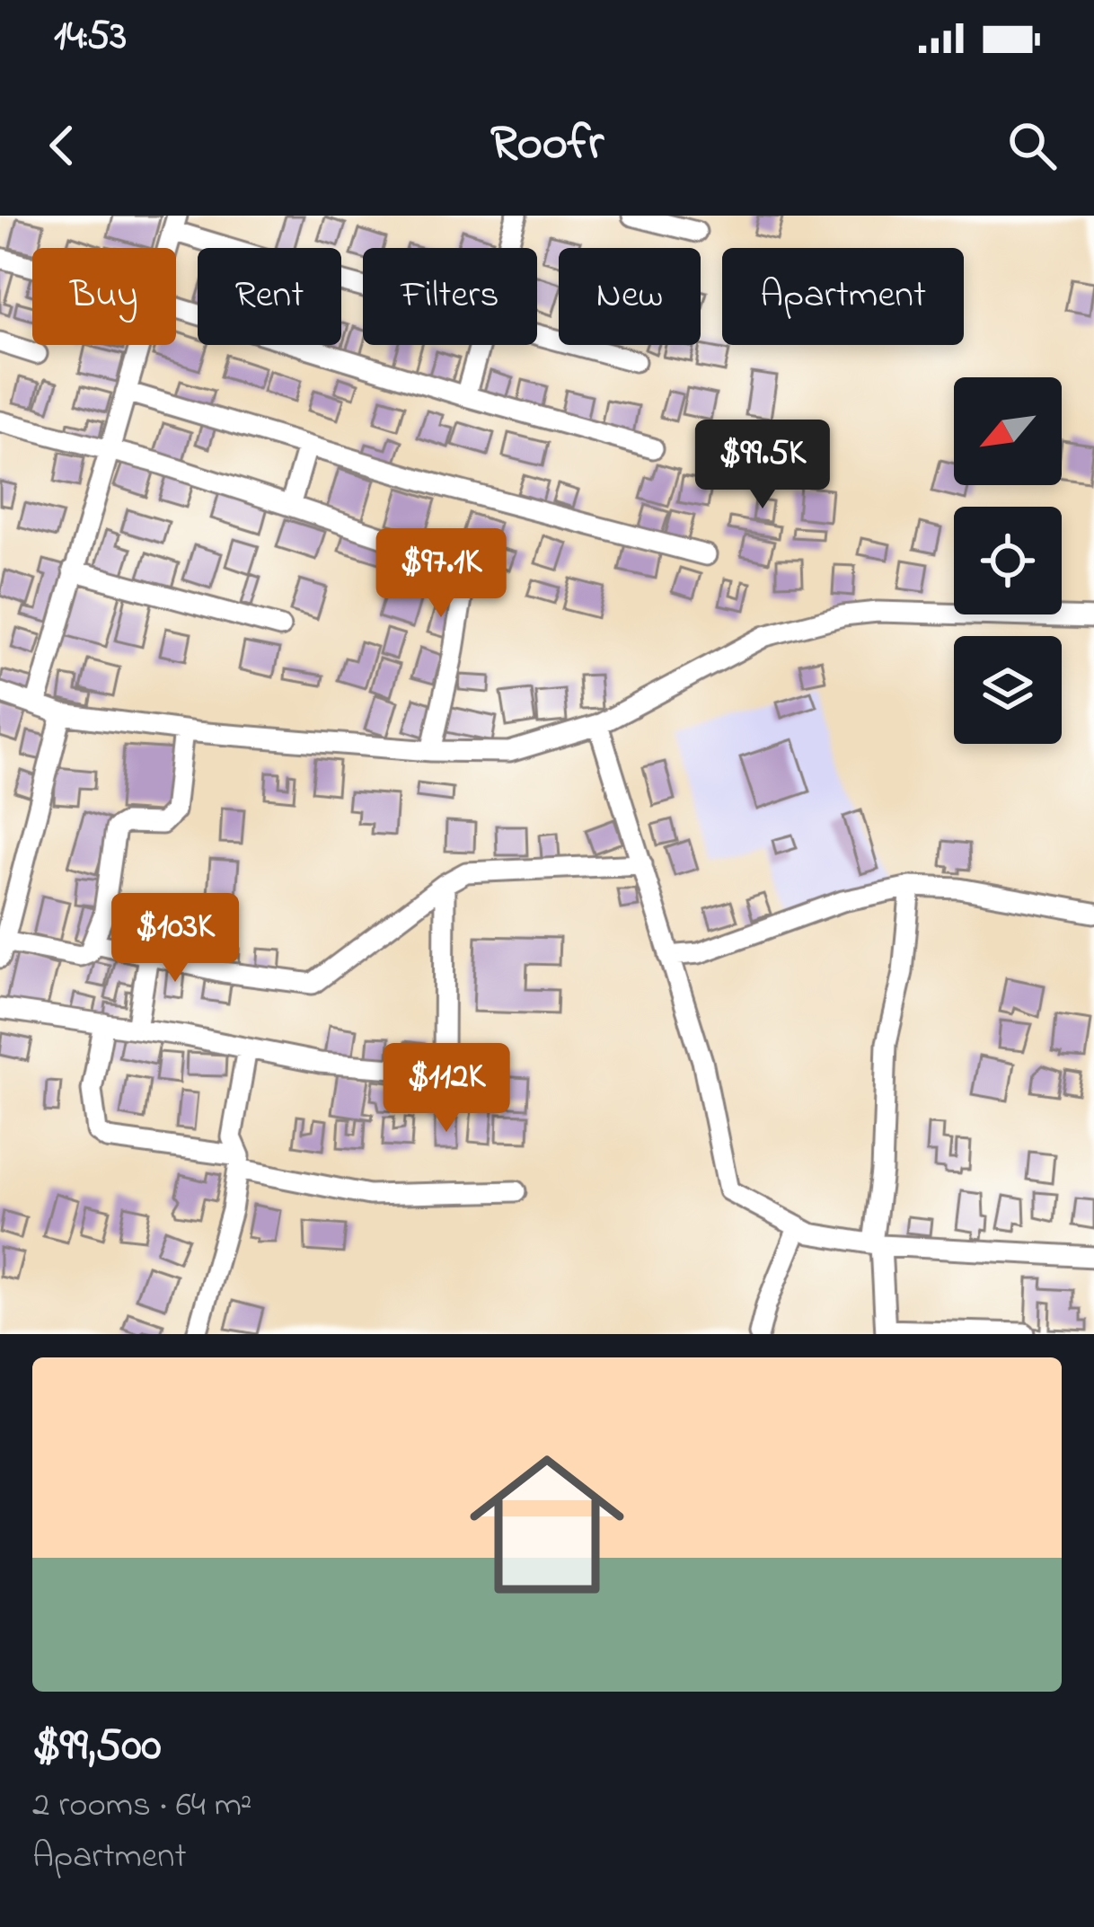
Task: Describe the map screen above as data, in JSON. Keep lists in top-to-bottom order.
{
  "north": "bottom left",
  "page": {
    "status": "14:53",
    "header": "Roofr",
    "chip": [
      "Buy",
      "Rent",
      "Filters",
      "New",
      "Apartment"
    ],
    "price": [
      "$99.5K",
      "$97.1K",
      "$103K",
      "$112K"
    ],
    "list": [
      {
        "name": "$99,500",
        "note": "2 rooms · 64 m² · Apartment"
      }
    ]
  }
}
